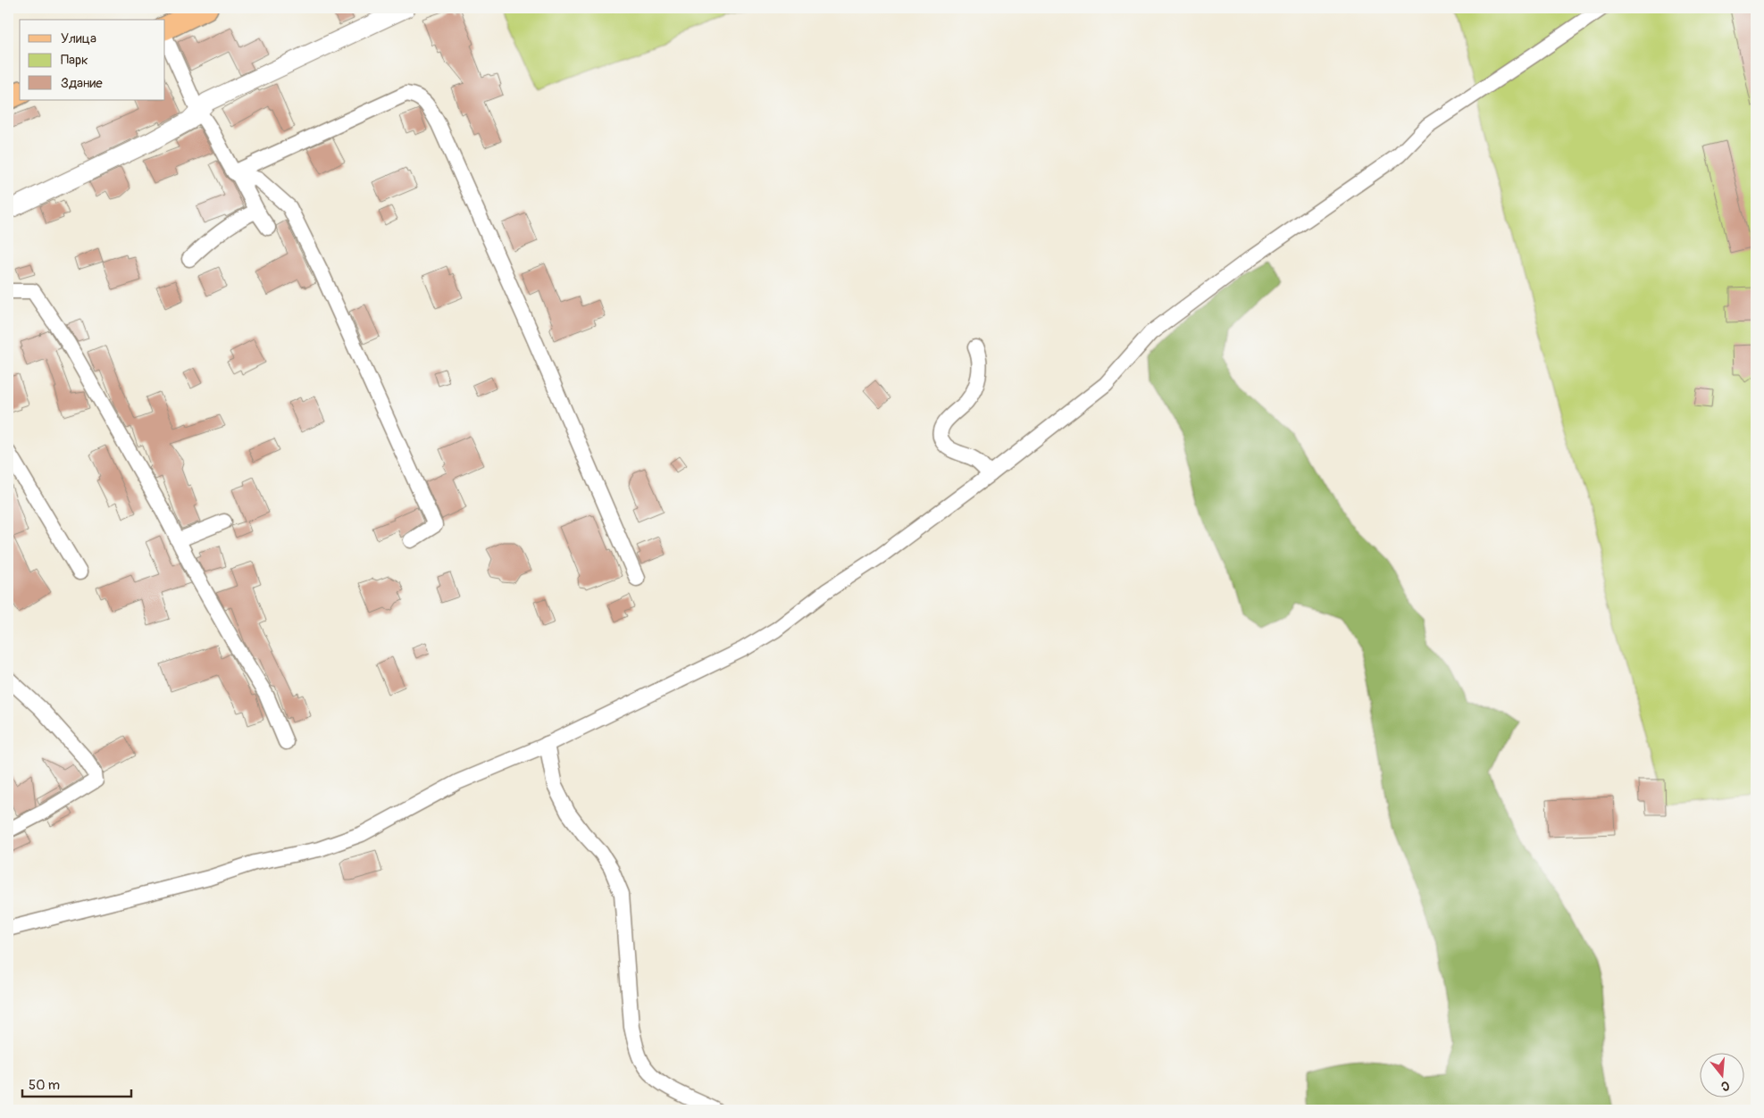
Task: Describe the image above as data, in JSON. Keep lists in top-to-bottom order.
{
  "legend": ["Улица", "Парк", "Здание"],
  "scale_bar": "50 m",
  "north": "bottom"
}
